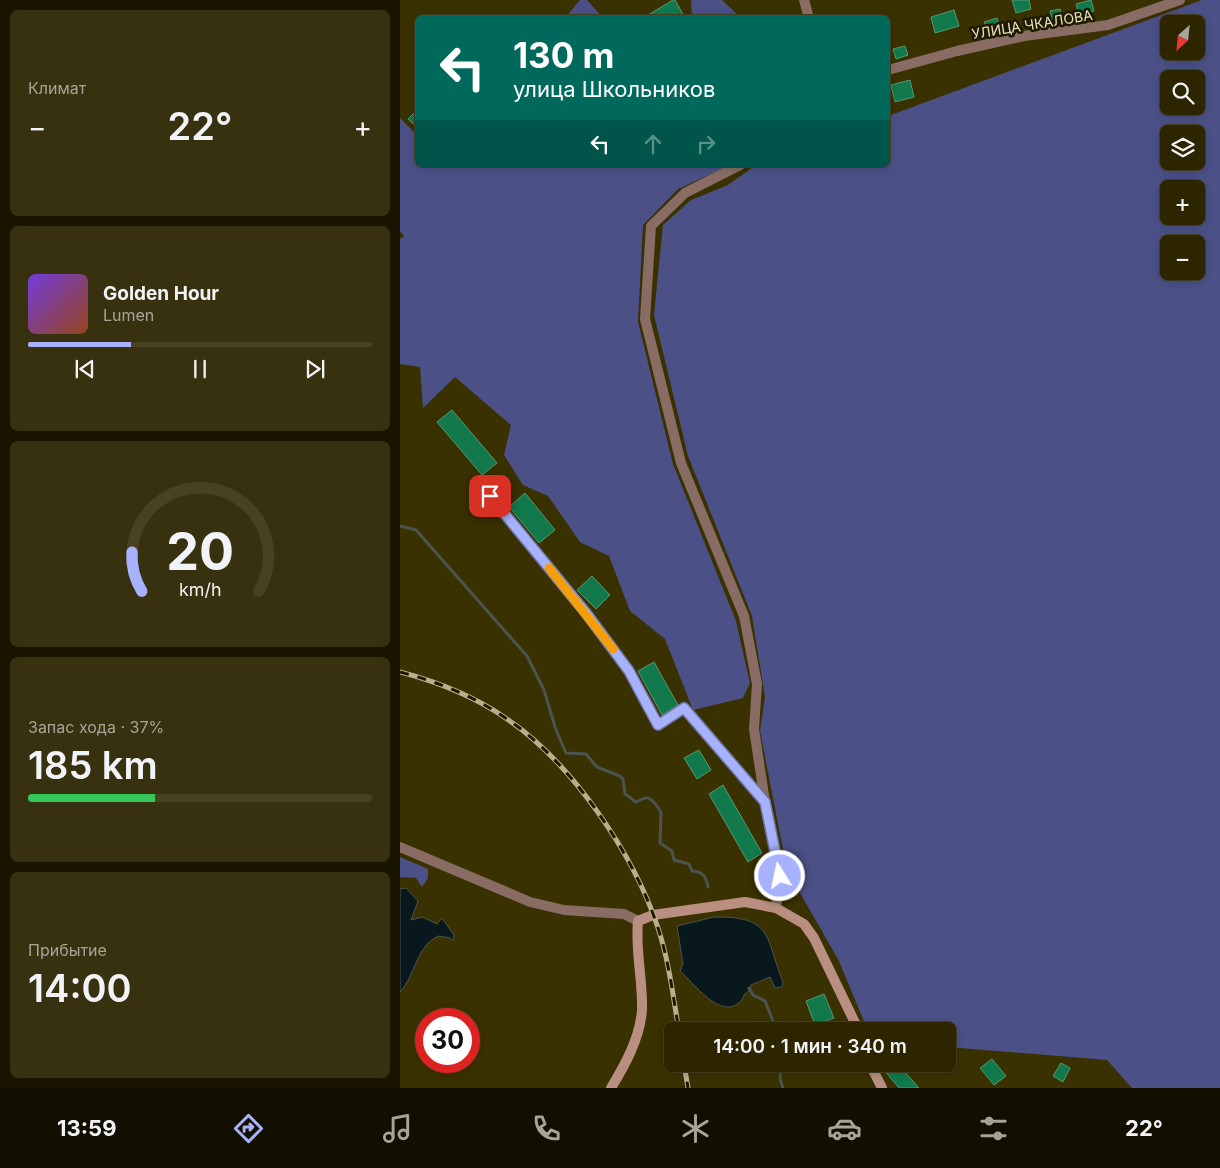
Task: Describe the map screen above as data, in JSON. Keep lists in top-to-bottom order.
{
  "streets": {
    "street": ["УЛИЦА ЧКАЛОВА"]
  },
  "north": "bottom left",
  "page": {
    "tile": [
      "Климат",
      ["Запас хода · 37%", "185 km"],
      ["Прибытие", "14:00"]
    ],
    "map_buttons": ["+", "−"],
    "turn": ["130 m", "улица Школьников"],
    "heat": ["−", "22°", "+"],
    "song": ["Golden Hour", "Lumen"],
    "limit": "30",
    "trip": "14:00 · 1 мин · 340 m",
    "tabs": ["13:59", "22°"],
    "gauge": ["20", "km/h"]
  }
}
